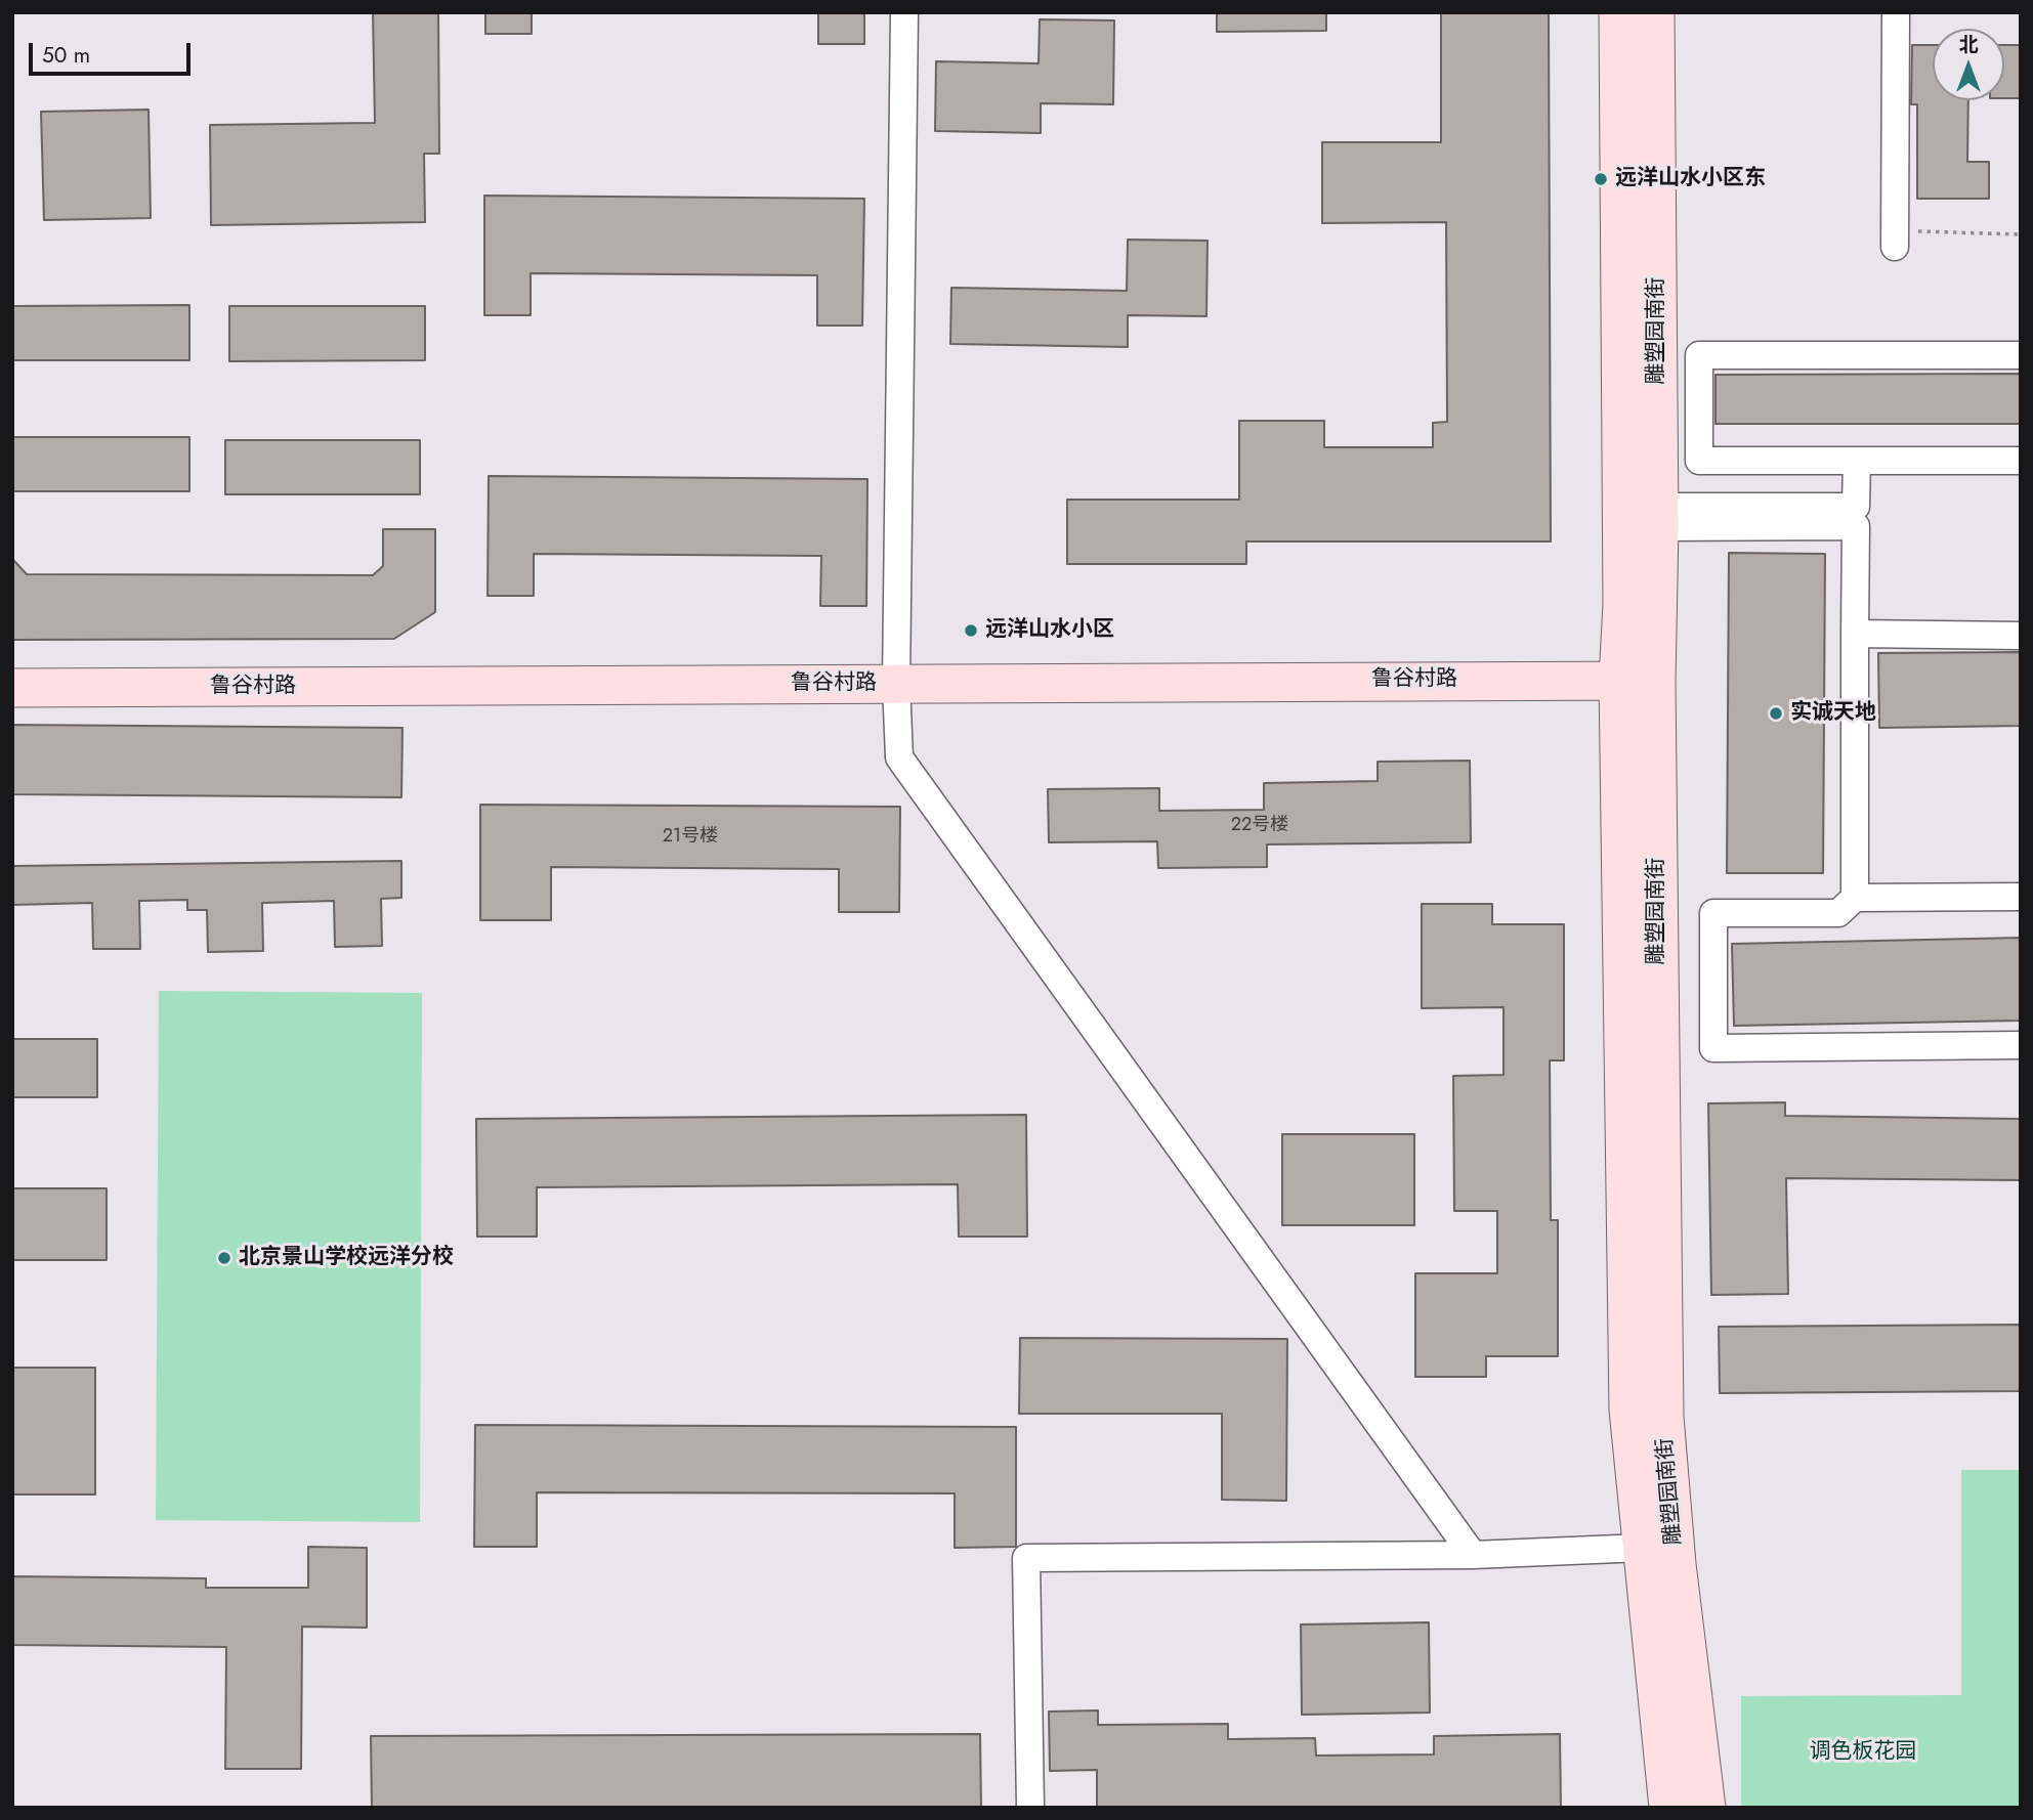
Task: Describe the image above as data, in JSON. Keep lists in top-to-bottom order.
{
  "streets": {
    "main road": ["雕塑园南街", "鲁谷村路"]
  },
  "crossings": [
    ["雕塑园南街", "鲁谷村路"]
  ],
  "parks": ["调色板花园"],
  "places": [
    "远洋山水小区东",
    "远洋山水小区",
    "实诚天地",
    "北京景山学校远洋分校"
  ],
  "house_numbers": ["22号楼", "21号楼"],
  "scale_bar": "50 m",
  "north": "top"
}
